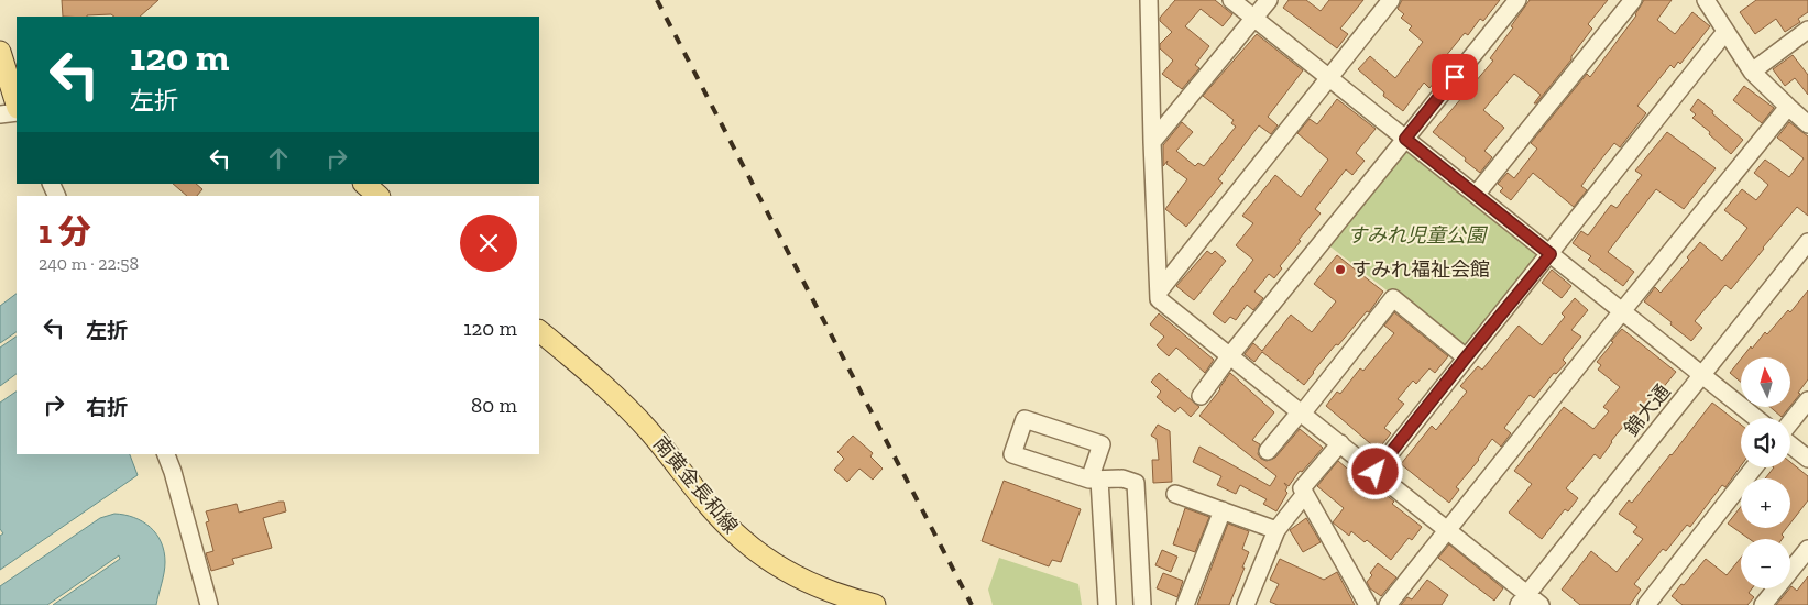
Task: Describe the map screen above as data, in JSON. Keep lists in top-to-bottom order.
{
  "streets": {
    "main road": ["南黄金長和線"],
    "street": ["錦大通"]
  },
  "parks": ["すみれ児童公園"],
  "places": ["すみれ福祉会館"],
  "north": "top",
  "page": {
    "turn": ["120 m", "左折"],
    "heading": ["1 分", "240 m · 22:58"],
    "list": [
      {
        "name": "左折",
        "value": "120 m"
      },
      {
        "name": "右折",
        "value": "80 m"
      }
    ],
    "map_buttons": ["+", "−"]
  }
}
